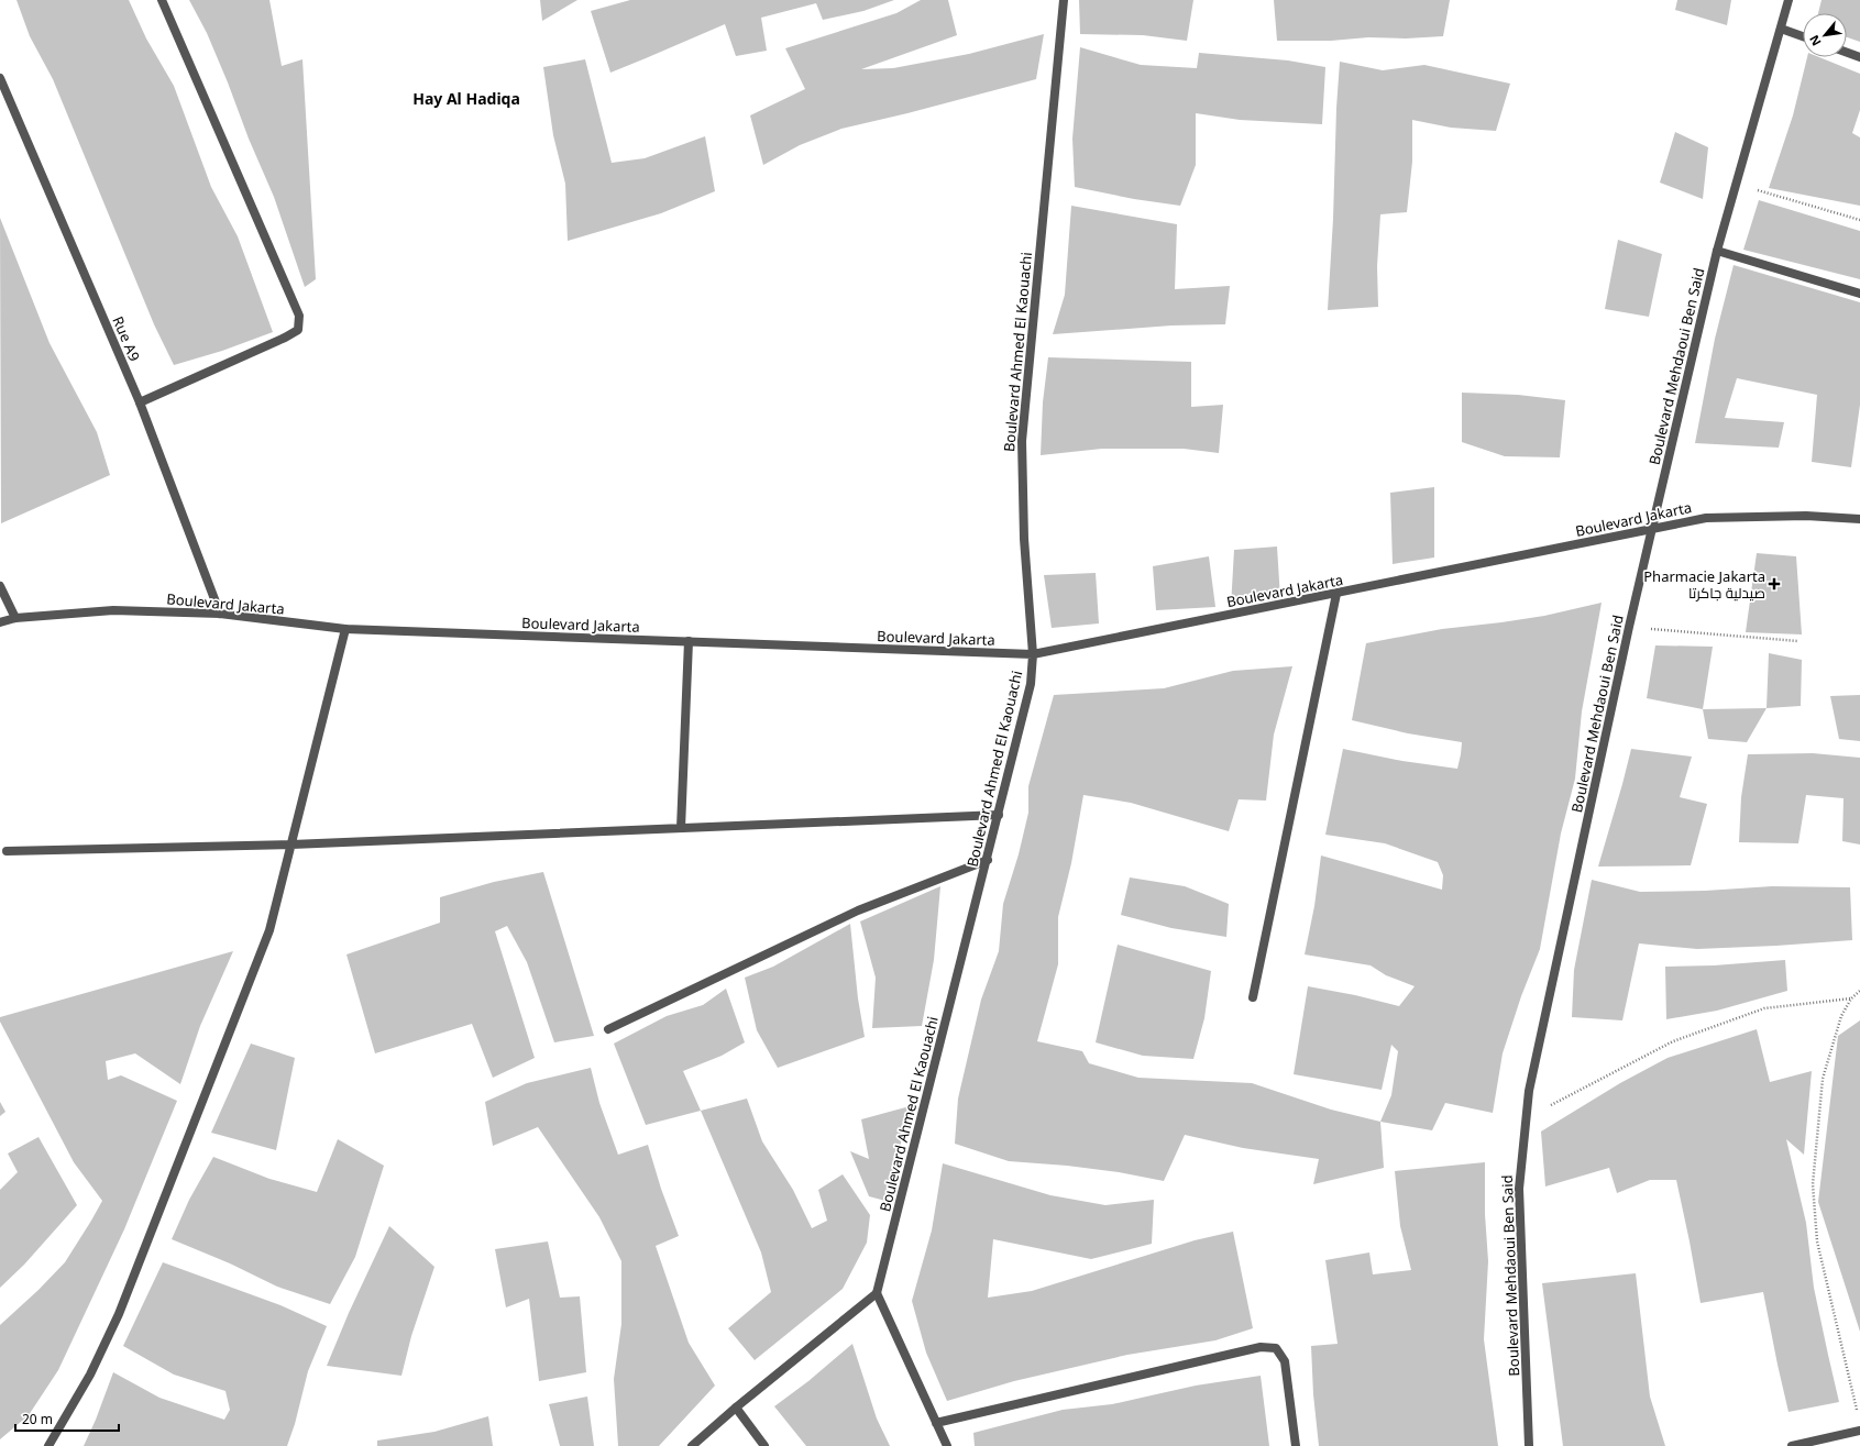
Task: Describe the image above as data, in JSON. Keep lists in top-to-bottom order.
{
  "streets": {
    "street": [
      "Rue A9",
      "Boulevard Ahmed El Kaouachi",
      "Boulevard Mehdaoui Ben Said",
      "Boulevard Jakarta"
    ]
  },
  "crossings": [
    ["Rue A9", "Boulevard Jakarta"],
    ["Boulevard Ahmed El Kaouachi", "Boulevard Jakarta"],
    ["Boulevard Mehdaoui Ben Said", "Boulevard Jakarta"]
  ],
  "districts": ["Hay Al Hadiqa"],
  "places": {
    "health": ["Pharmacie Jakarta صيدلية جاكرتا"]
  },
  "scale_bar": "20 m",
  "north": "bottom left"
}
